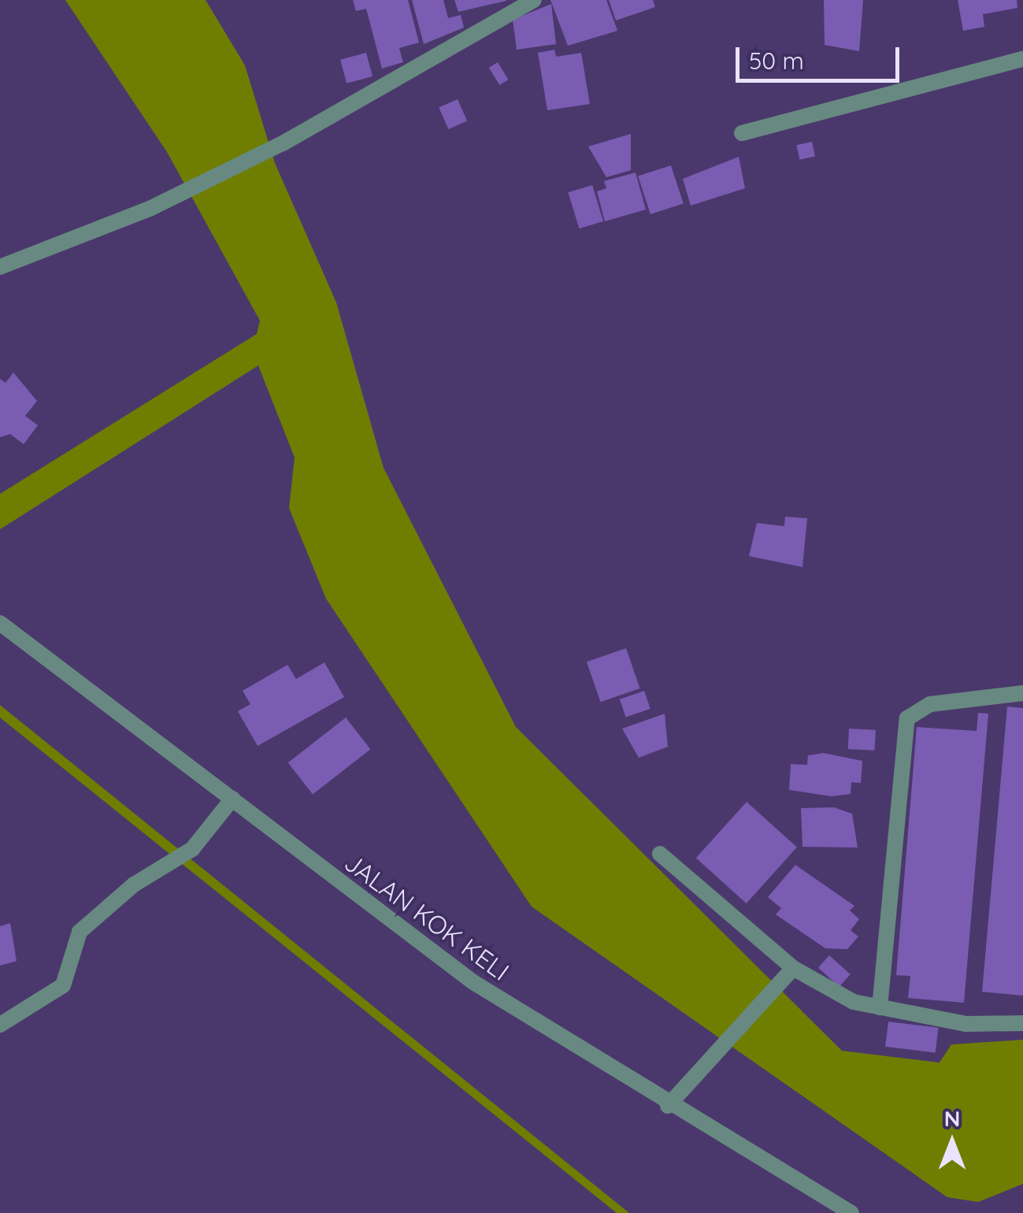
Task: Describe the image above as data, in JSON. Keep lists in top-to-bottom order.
{
  "streets": {
    "street": ["JALAN KOK KELI"]
  },
  "scale_bar": "50 m",
  "north": "top"
}
